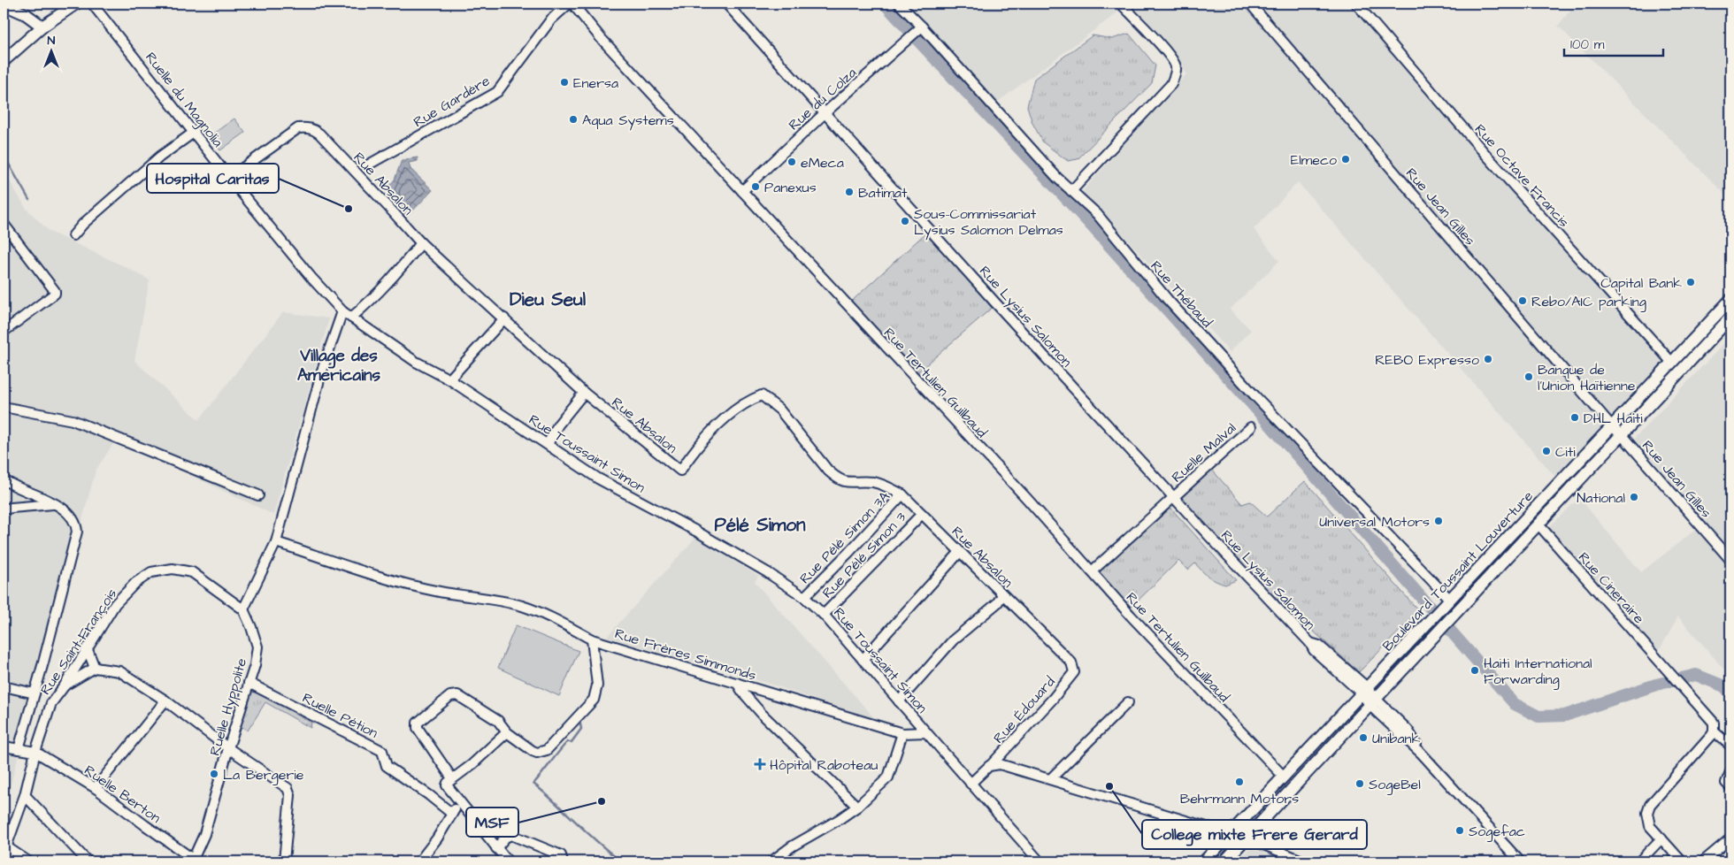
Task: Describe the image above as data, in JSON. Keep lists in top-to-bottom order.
{
  "streets": {
    "main road": ["Boulevard Toussaint Louverture"],
    "street": [
      "Rue du Colza",
      "Ruelle du Magnolia",
      "Rue Gardère",
      "Rue Octave Francis",
      "Rue Absalon",
      "Rue Jean Gilles",
      "Rue Thébaud",
      "Rue Lysius Salomon",
      "Rue Tertulien Guilbaud",
      "Ruelle Malval",
      "Rue Toussaint Simon",
      "Rue Pélé Simon 3A",
      "Rue Pélé Simon 3",
      "Rue Cineraire",
      "Rue Saint-François",
      "Rue Frères Simmonds",
      "Ruelle Hyppolite",
      "Rue Édouard",
      "Ruelle Pétion",
      "Ruelle Berton"
    ]
  },
  "crossings": [
    ["Rue du Colza", "Rue Thébaud"],
    ["Rue du Colza", "Rue Lysius Salomon"],
    ["Rue du Colza", "Rue Tertulien Guilbaud"],
    ["Ruelle du Magnolia", "Rue Absalon"],
    ["Ruelle du Magnolia", "Rue Toussaint Simon"],
    ["Rue Octave Francis", "Boulevard Toussaint Louverture"],
    ["Rue Absalon", "Rue Pélé Simon 3A"],
    ["Rue Absalon", "Rue Pélé Simon 3"],
    ["Rue Absalon", "Rue Édouard"],
    ["Rue Jean Gilles", "Boulevard Toussaint Louverture"],
    ["Rue Thébaud", "Boulevard Toussaint Louverture"],
    ["Rue Lysius Salomon", "Ruelle Malval"],
    ["Rue Lysius Salomon", "Boulevard Toussaint Louverture"],
    ["Rue Tertulien Guilbaud", "Ruelle Malval"],
    ["Rue Tertulien Guilbaud", "Boulevard Toussaint Louverture"],
    ["Rue Toussaint Simon", "Rue Pélé Simon 3A"],
    ["Rue Toussaint Simon", "Rue Pélé Simon 3"],
    ["Rue Toussaint Simon", "Rue Frères Simmonds"],
    ["Boulevard Toussaint Louverture", "Rue Cineraire"],
    ["Rue Saint-François", "Ruelle Hyppolite"],
    ["Rue Saint-François", "Ruelle Berton"],
    ["Ruelle Hyppolite", "Ruelle Pétion"],
    ["Ruelle Hyppolite", "Ruelle Berton"]
  ],
  "districts": ["Dieu Seul", "Village des Americains", "Pélé Simon"],
  "places": {
    "other": [
      "Enersa",
      "Aqua Systems",
      "Elmeco",
      "eMeca",
      "Panexus",
      "Batimat",
      "Hospital Caritas",
      "Sous-Commissariat Lysius Salomon Delmas",
      "Capital Bank",
      "Rebo/AIC parking",
      "REBO Expresso",
      "Banque de l’Union Haïtienne",
      "DHL Haiti",
      "Citi",
      "National",
      "Universal Motors",
      "Haiti International Forwarding",
      "Unibank",
      "La Bergerie",
      "Behrmann Motors",
      "SogeBel",
      "College mixte Frere Gerard",
      "MSF",
      "Sogefac"
    ],
    "health": ["Hôpital Raboteau"]
  },
  "scale_bar": "100 m",
  "north": "top"
}
